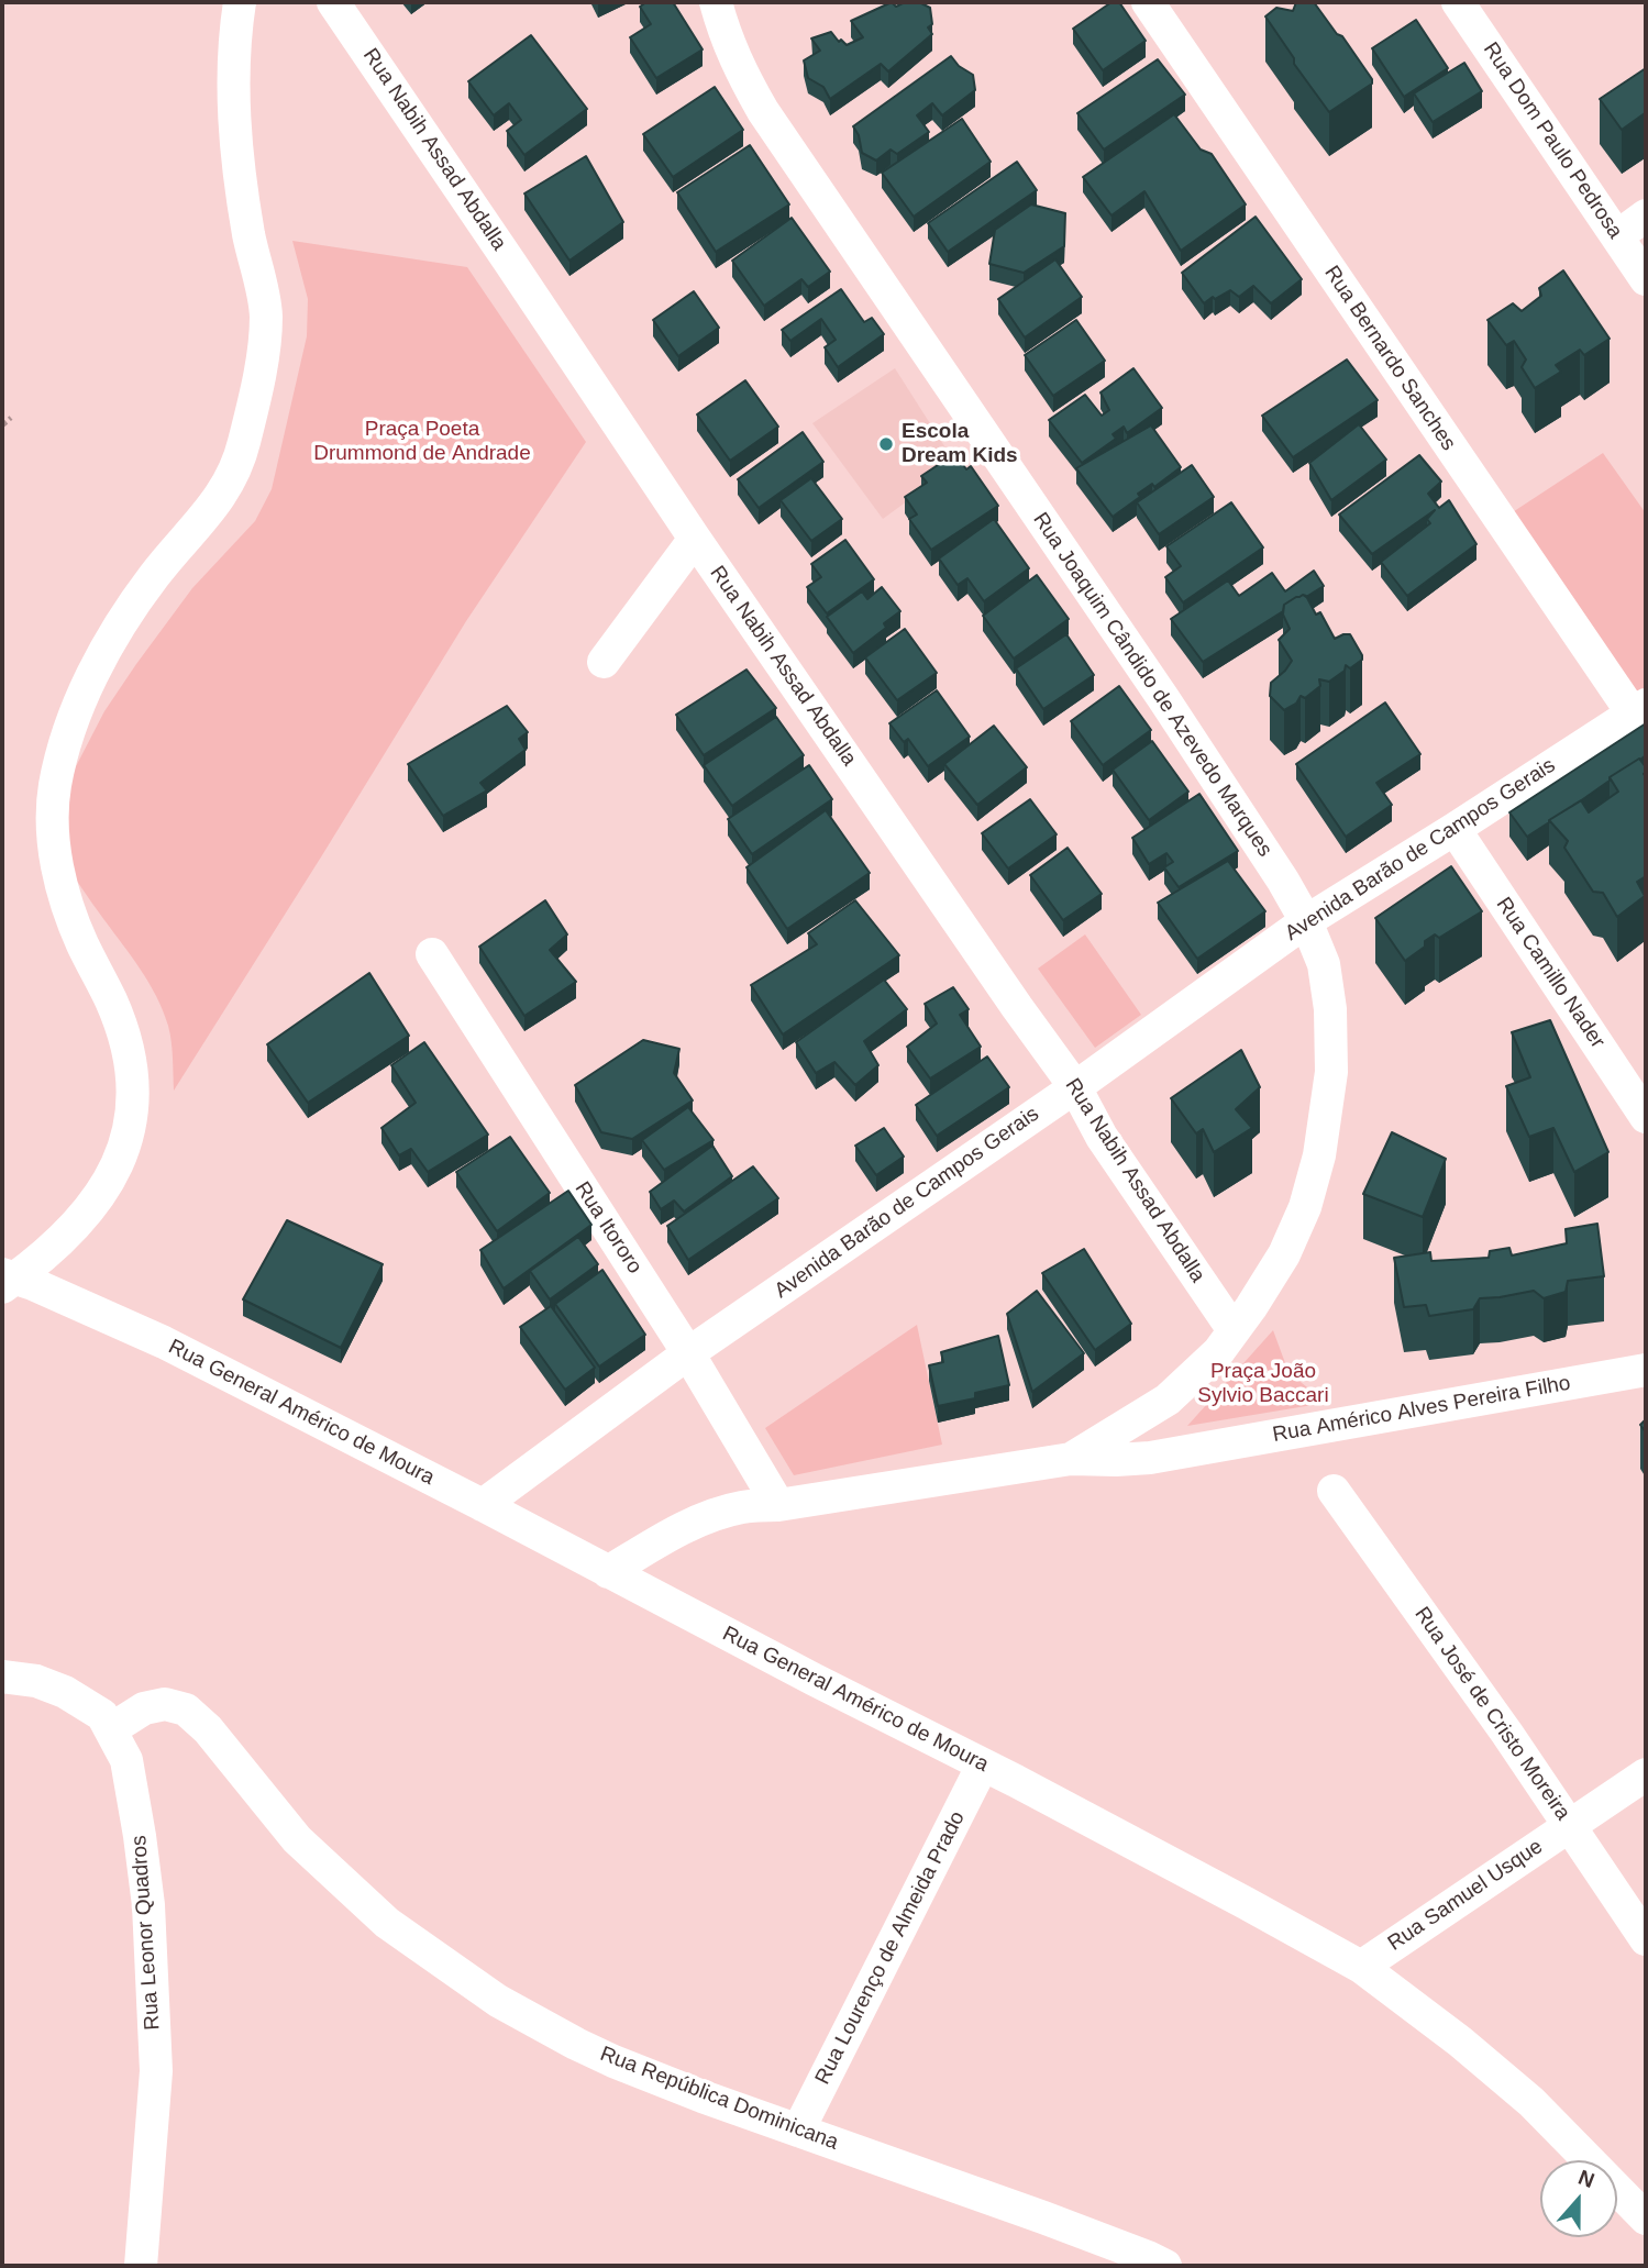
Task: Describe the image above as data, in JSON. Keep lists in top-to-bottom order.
{
  "streets": {
    "street": [
      "Rua Dom Paulo Pedrosa",
      "Rua Nabih Assad Abdalla",
      "Rua Bernardo Sanches",
      "Rua Joaquim Cândido de Azevedo Marques",
      "Avenida Barão de Campos Gerais",
      "Rua Camillo Nader",
      "Rua Itororo",
      "Rua Américo Alves Pereira Filho",
      "Rua General Américo de Moura",
      "Rua José de Cristo Moreira",
      "Rua Samuel Usque",
      "Rua Leonor Quadros",
      "Rua Lourenço de Almeida Prado",
      "Rua República Dominicana"
    ]
  },
  "crossings": [
    ["Rua Nabih Assad Abdalla", "Rua Joaquim Cândido de Azevedo Marques"],
    ["Rua Nabih Assad Abdalla", "Avenida Barão de Campos Gerais"],
    ["Rua Bernardo Sanches", "Avenida Barão de Campos Gerais"],
    ["Rua Joaquim Cândido de Azevedo Marques", "Avenida Barão de Campos Gerais"],
    ["Rua Joaquim Cândido de Azevedo Marques", "Rua Itororo"],
    ["Rua Joaquim Cândido de Azevedo Marques", "Rua Américo Alves Pereira Filho"],
    ["Rua Joaquim Cândido de Azevedo Marques", "Rua General Américo de Moura"],
    ["Avenida Barão de Campos Gerais", "Rua Camillo Nader"],
    ["Avenida Barão de Campos Gerais", "Rua Itororo"],
    ["Avenida Barão de Campos Gerais", "Rua General Américo de Moura"],
    ["Rua General Américo de Moura", "Rua Samuel Usque"],
    ["Rua General Américo de Moura", "Rua Lourenço de Almeida Prado"],
    ["Rua José de Cristo Moreira", "Rua Samuel Usque"],
    ["Rua Leonor Quadros", "Rua República Dominicana"],
    ["Rua Lourenço de Almeida Prado", "Rua República Dominicana"]
  ],
  "parks": ["Praça Poeta Drummond de Andrade", "Praça João Sylvio Baccari"],
  "places": ["Escola Dream Kids"],
  "north": "top"
}
